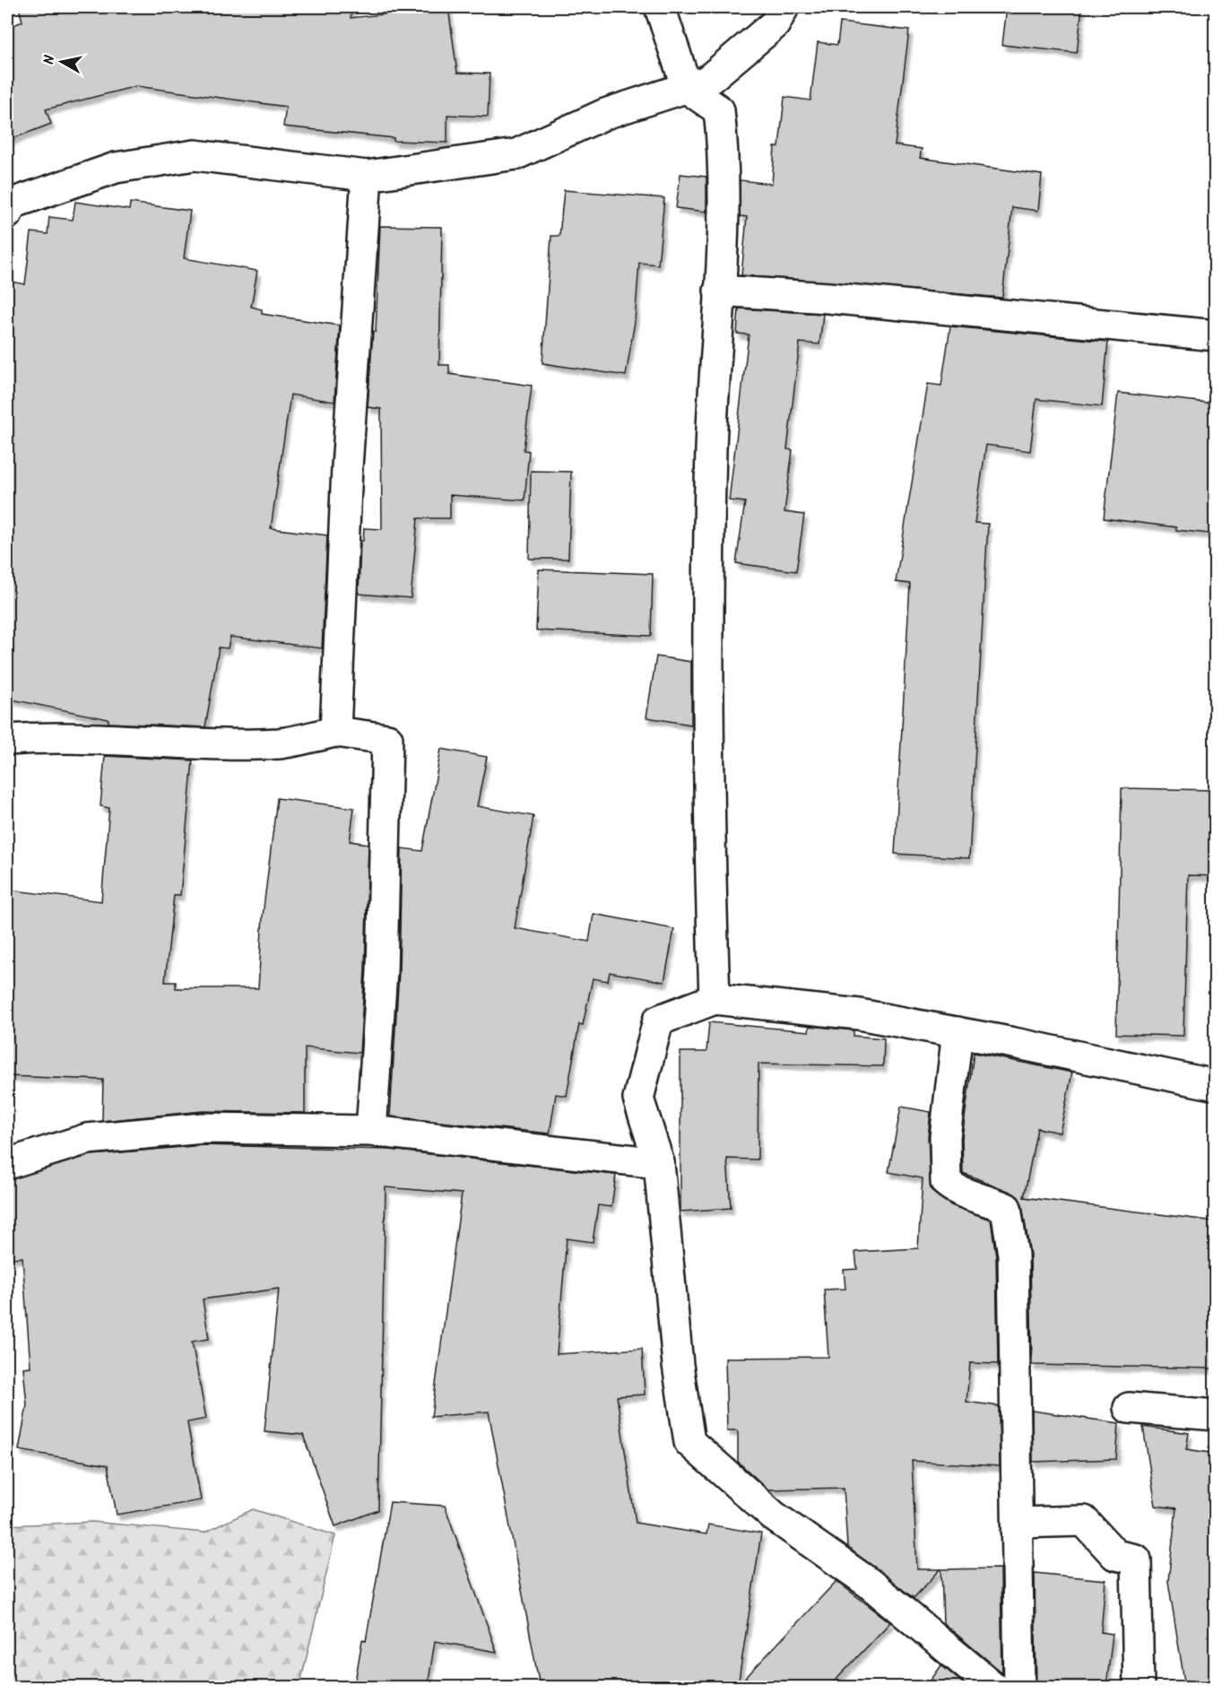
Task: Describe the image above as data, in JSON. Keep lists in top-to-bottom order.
{
  "north": "left"
}
